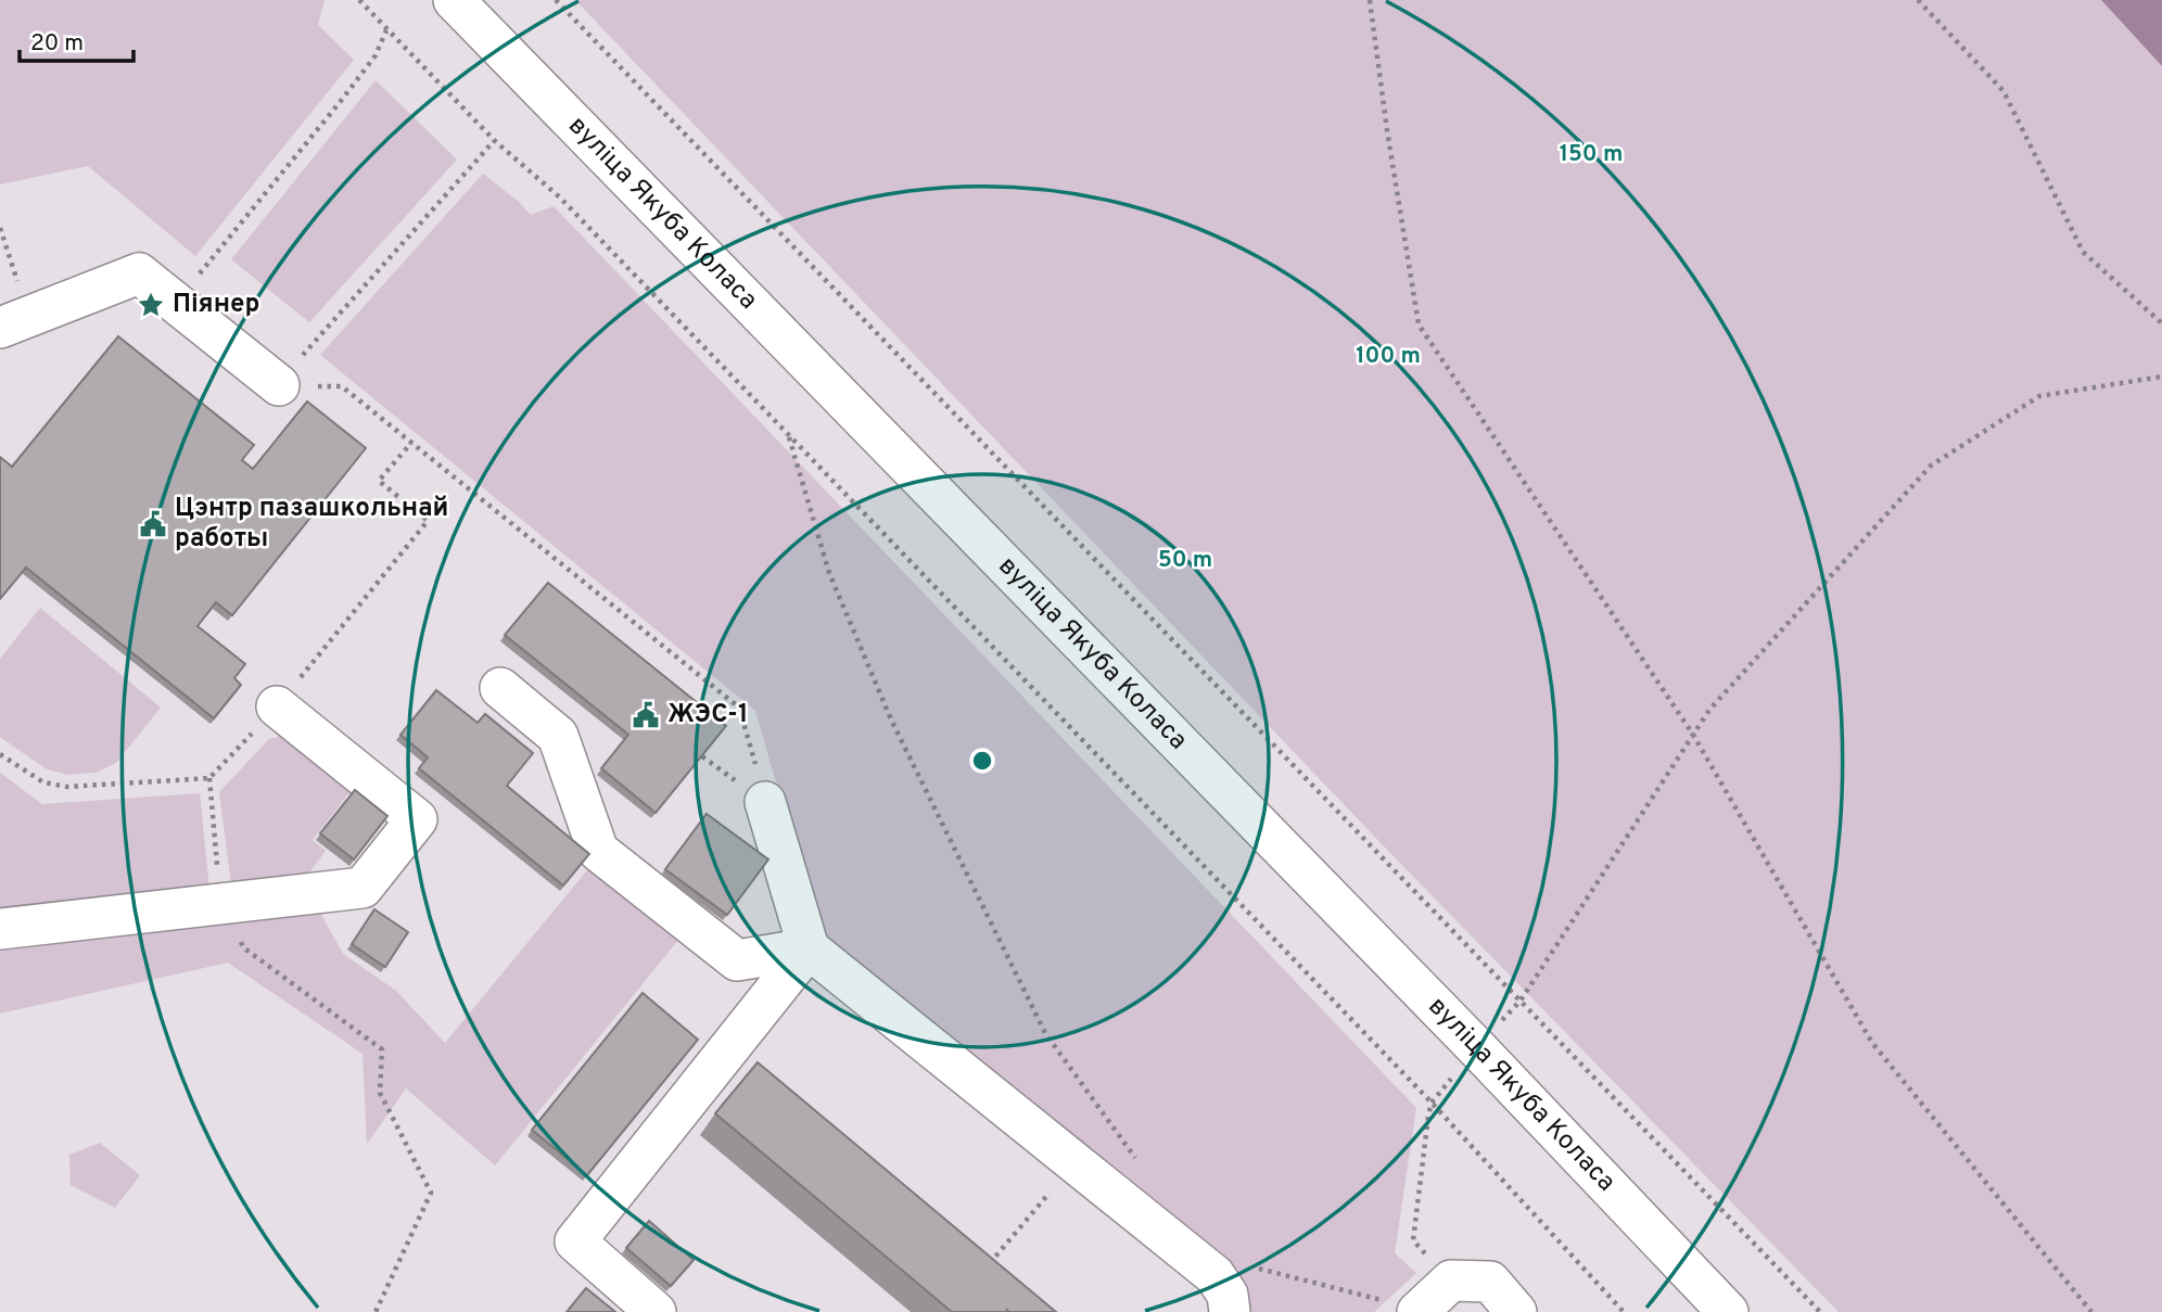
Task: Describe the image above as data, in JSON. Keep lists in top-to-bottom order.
{
  "streets": {
    "street": ["вуліца Якуба Коласа"]
  },
  "places": {
    "place": ["Піянер"],
    "public building": ["Цэнтр пазашкольнай работы", "ЖЭС-1"]
  },
  "scale_bar": "20 m",
  "rings": ["150 m", "100 m", "50 m"]
}
